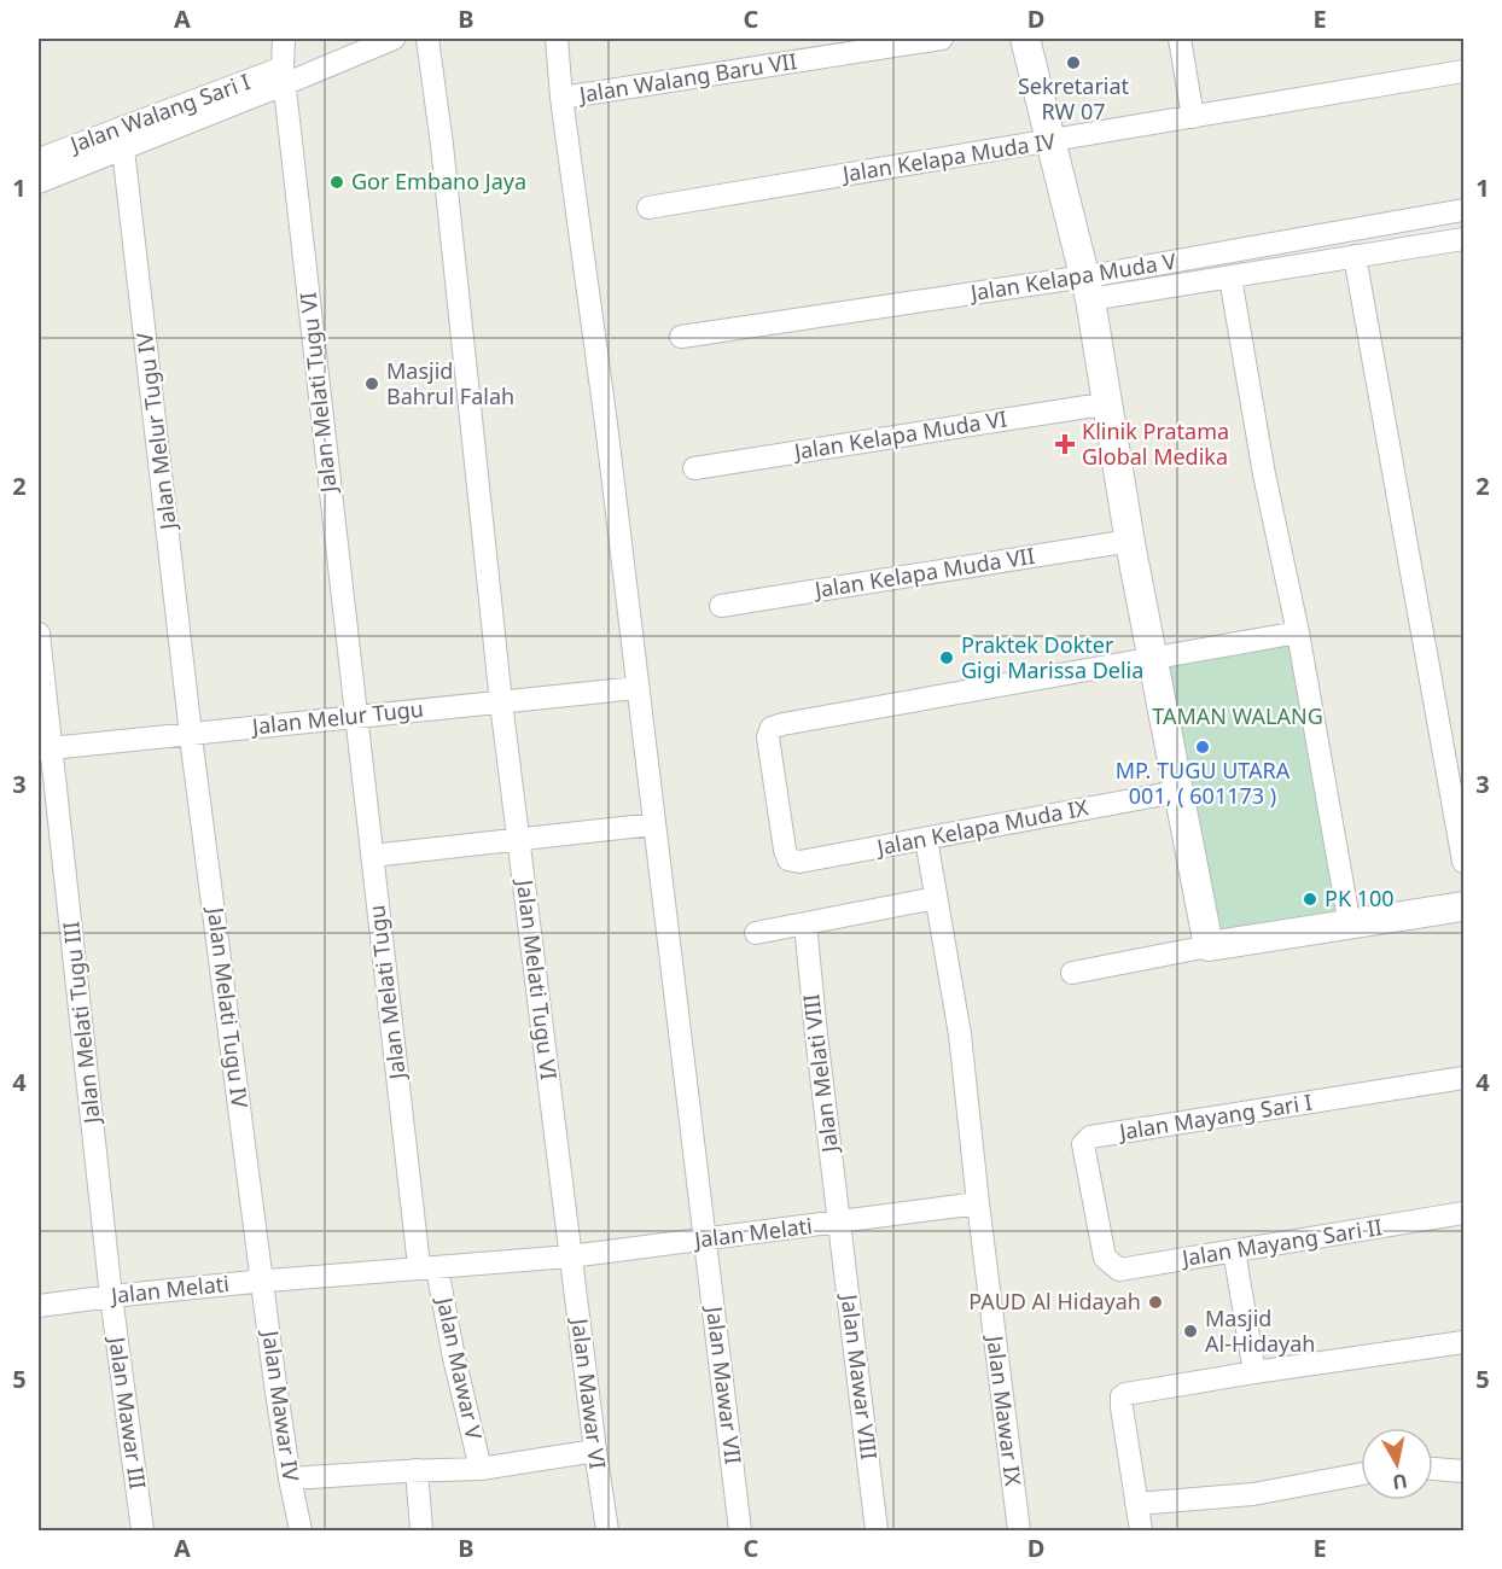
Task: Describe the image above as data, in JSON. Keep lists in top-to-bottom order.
{
  "streets": {
    "street": [
      "Jalan Walang Baru VII",
      "Jalan Walang Sari I",
      "Jalan Kelapa Muda IV",
      "Jalan Kelapa Muda V",
      "Jalan Melati Tugu VI",
      "Jalan Melur Tugu IV",
      "Jalan Kelapa Muda VI",
      "Jalan Kelapa Muda VII",
      "Jalan Melur Tugu",
      "Jalan Kelapa Muda IX",
      "Jalan Melati Tugu",
      "Jalan Melati Tugu IV",
      "Jalan Melati Tugu III",
      "Jalan Melati VIII",
      "Jalan Mayang Sari I",
      "Jalan Melati",
      "Jalan Mayang Sari II",
      "Jalan Mawar V",
      "Jalan Mawar VIII",
      "Jalan Mawar VII",
      "Jalan Mawar VI",
      "Jalan Mawar IV",
      "Jalan Mawar IX",
      "Jalan Mawar III"
    ]
  },
  "crossings": [
    ["Jalan Walang Baru VII", "Jalan Mawar VII"],
    ["Jalan Walang Sari I", "Jalan Melati Tugu VI"],
    ["Jalan Walang Sari I", "Jalan Melur Tugu IV"],
    ["Jalan Melati Tugu VI", "Jalan Melur Tugu"],
    ["Jalan Melati Tugu VI", "Jalan Melati Tugu"],
    ["Jalan Melati Tugu VI", "Jalan Melati"],
    ["Jalan Melati Tugu VI", "Jalan Mawar VI"],
    ["Jalan Melur Tugu IV", "Jalan Melur Tugu"],
    ["Jalan Melur Tugu IV", "Jalan Melati Tugu IV"],
    ["Jalan Melur Tugu", "Jalan Melati Tugu"],
    ["Jalan Melur Tugu", "Jalan Melati Tugu IV"],
    ["Jalan Melur Tugu", "Jalan Melati Tugu III"],
    ["Jalan Melur Tugu", "Jalan Mawar VII"],
    ["Jalan Melati Tugu", "Jalan Melati"],
    ["Jalan Melati Tugu", "Jalan Mawar V"],
    ["Jalan Melati Tugu IV", "Jalan Melati"],
    ["Jalan Melati Tugu IV", "Jalan Mawar IV"],
    ["Jalan Melati Tugu III", "Jalan Melati"],
    ["Jalan Melati Tugu III", "Jalan Mawar III"],
    ["Jalan Melati VIII", "Jalan Melati"],
    ["Jalan Melati VIII", "Jalan Mawar VIII"],
    ["Jalan Mayang Sari I", "Jalan Mayang Sari II"],
    ["Jalan Melati", "Jalan Mawar V"],
    ["Jalan Melati", "Jalan Mawar VIII"],
    ["Jalan Melati", "Jalan Mawar VII"],
    ["Jalan Melati", "Jalan Mawar VI"],
    ["Jalan Melati", "Jalan Mawar IV"],
    ["Jalan Melati", "Jalan Mawar IX"],
    ["Jalan Melati", "Jalan Mawar III"],
    ["Jalan Mawar V", "Jalan Mawar VI"],
    ["Jalan Mawar V", "Jalan Mawar IV"]
  ],
  "parks": ["TAMAN WALANG"],
  "places": {
    "other": [
      "Sekretariat RW 07",
      "Gor Embano Jaya",
      "Masjid Bahrul Falah",
      "Praktek Dokter Gigi Marissa Delia",
      "MP. TUGU UTARA 001, ( 601173 )",
      "PK 100",
      "PAUD Al Hidayah",
      "Masjid Al-Hidayah"
    ],
    "health": ["Klinik Pratama Global Medika"]
  },
  "north": "bottom",
  "grid": {
    "columns": [
      "A",
      "B",
      "C",
      "D",
      "E"
    ],
    "rows": [
      "1",
      "2",
      "3",
      "4",
      "5"
    ]
  }
}
